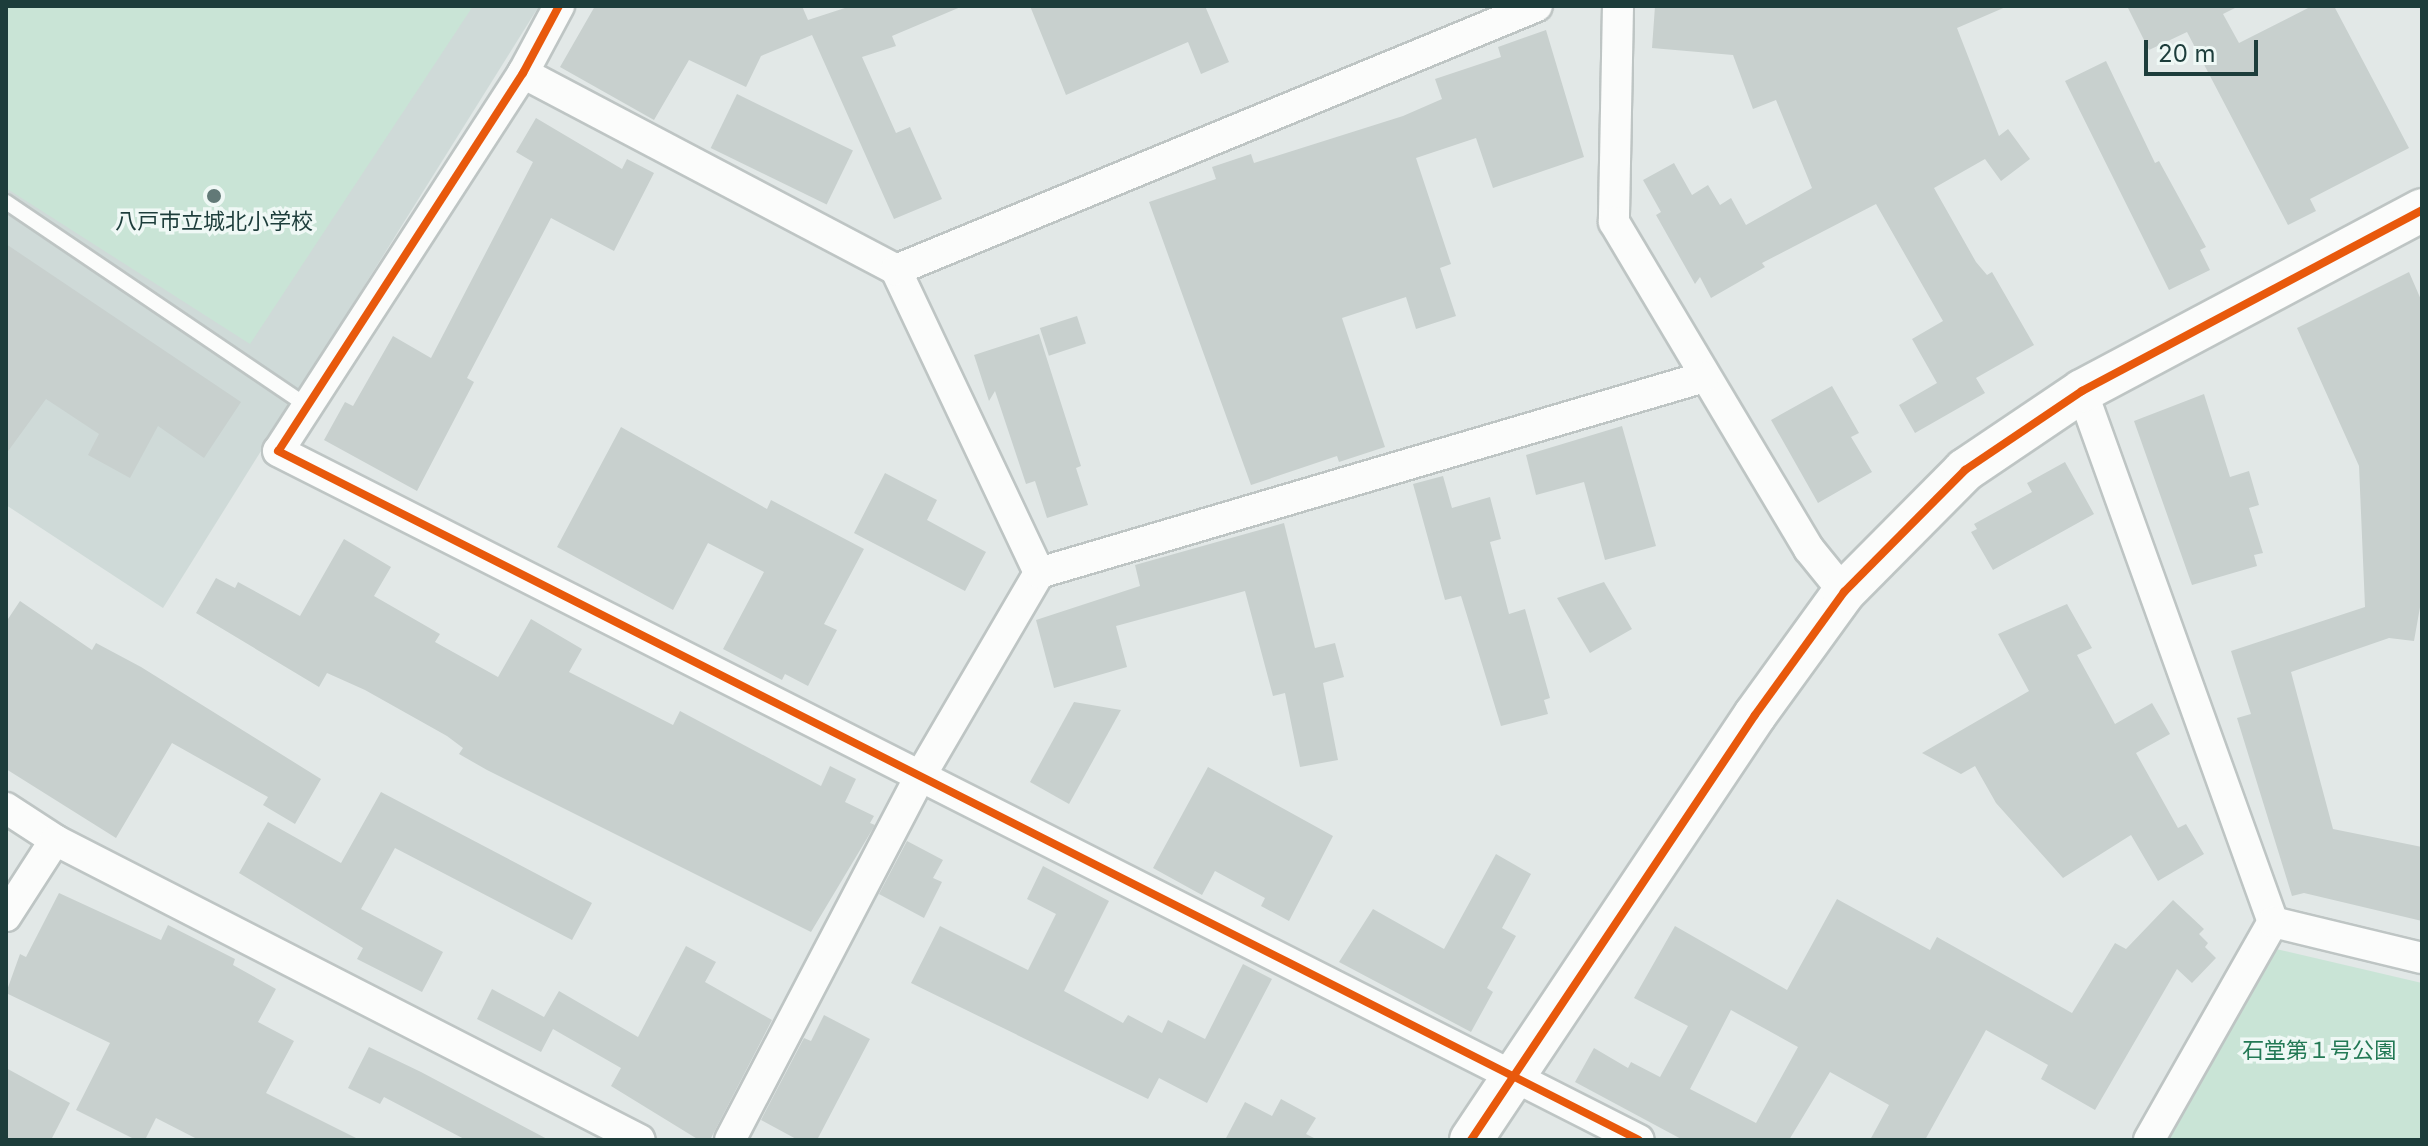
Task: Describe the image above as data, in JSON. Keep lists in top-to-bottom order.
{
  "parks": ["石堂第１号公園"],
  "places": ["八戸市立城北小学校"],
  "scale_bar": "20 m"
}
